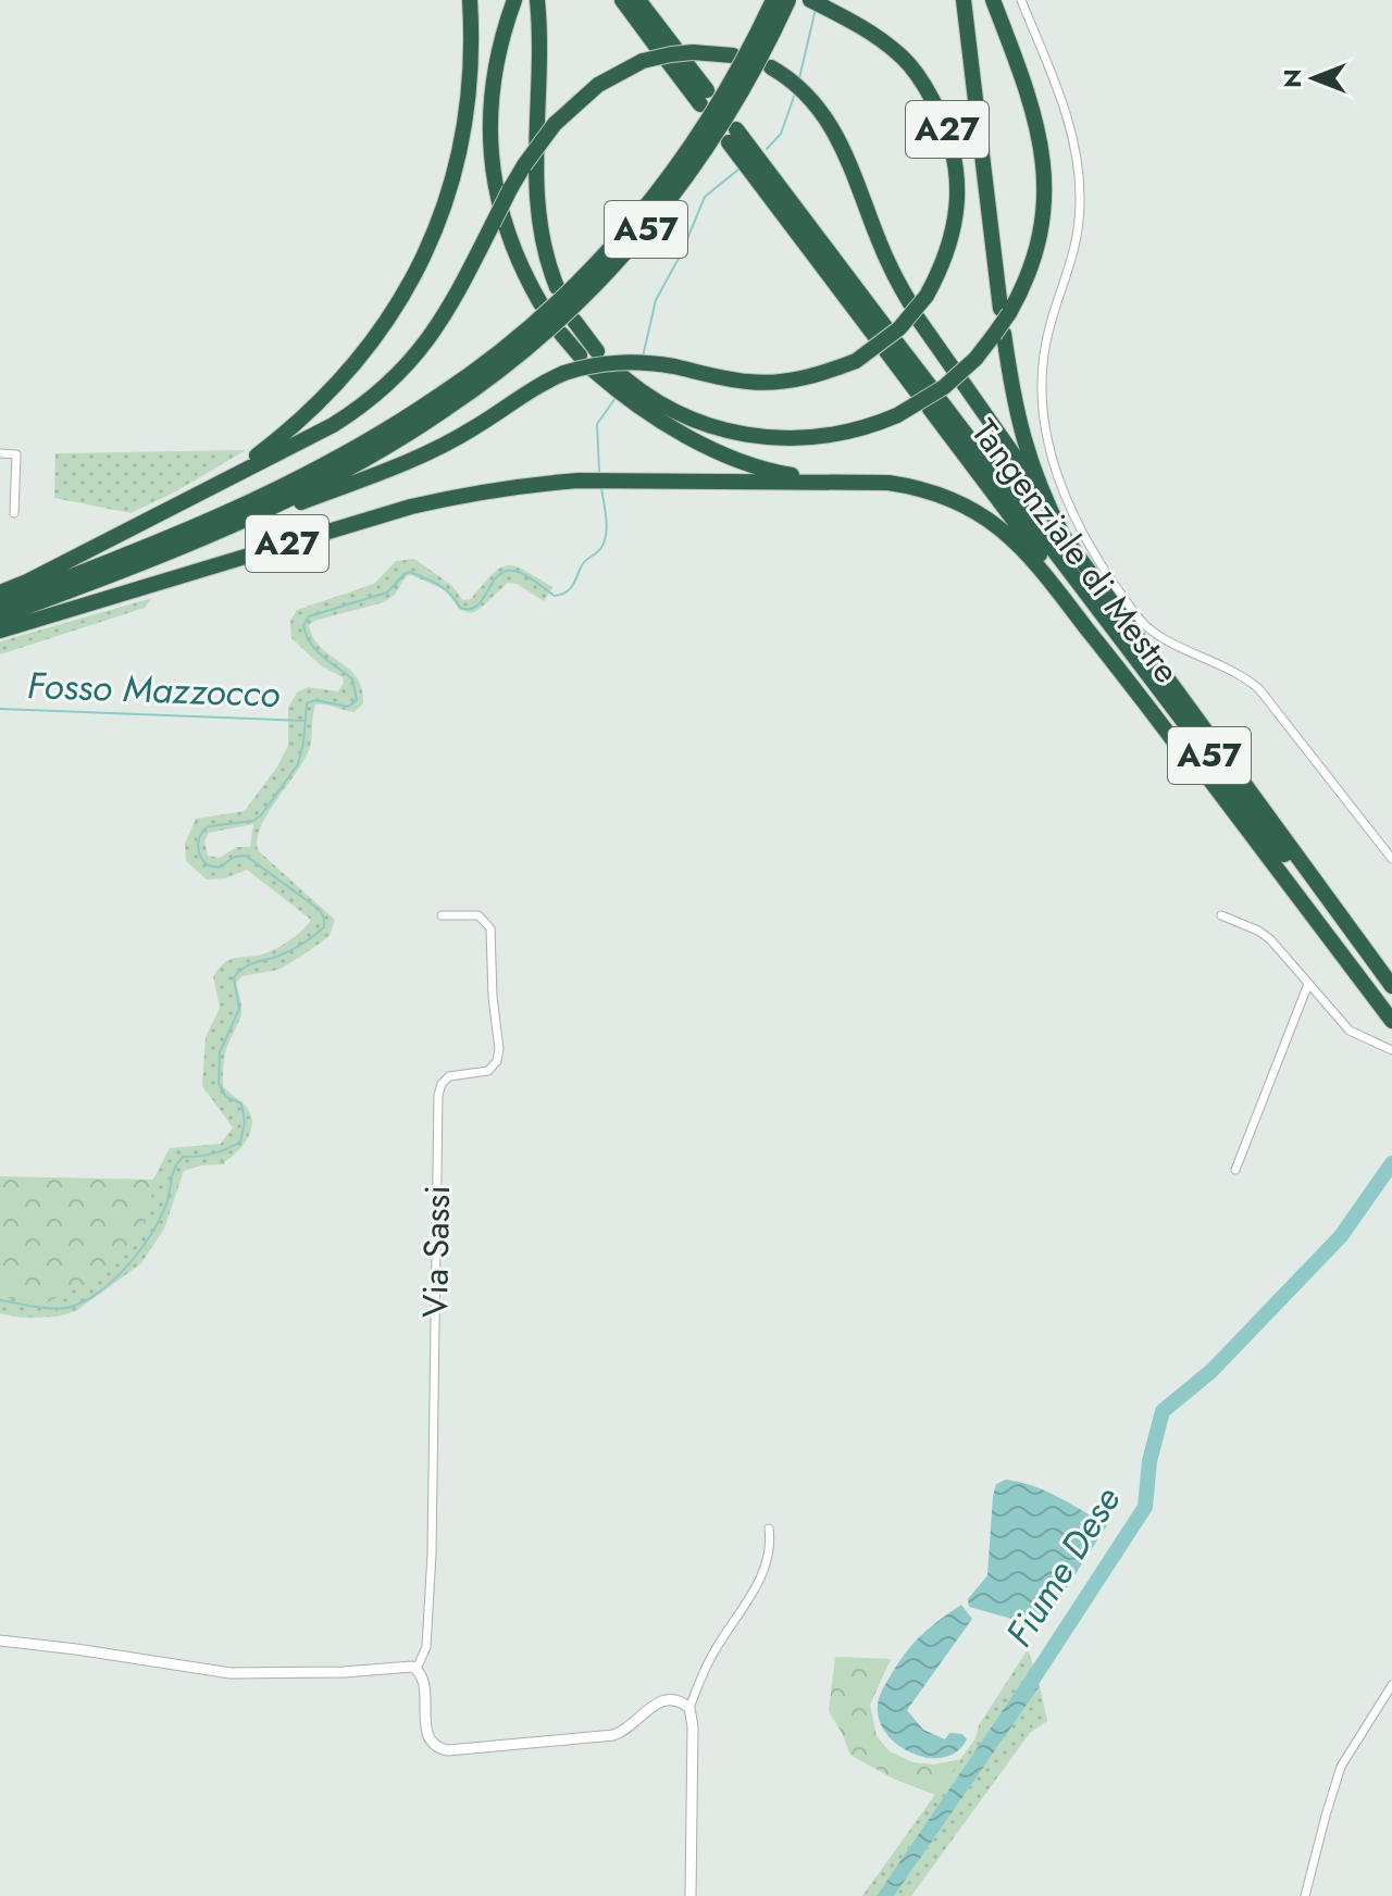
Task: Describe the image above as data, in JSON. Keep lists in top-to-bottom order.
{
  "streets": {
    "highway": ["A27", "A57", "Tangenziale di Mestre"],
    "street": ["Via Sassi"]
  },
  "crossings": [
    ["A27", "A57"],
    ["A57", "Tangenziale di Mestre"]
  ],
  "water": ["Fosso Mazzocco", "Fiume Dese"],
  "north": "left"
}
